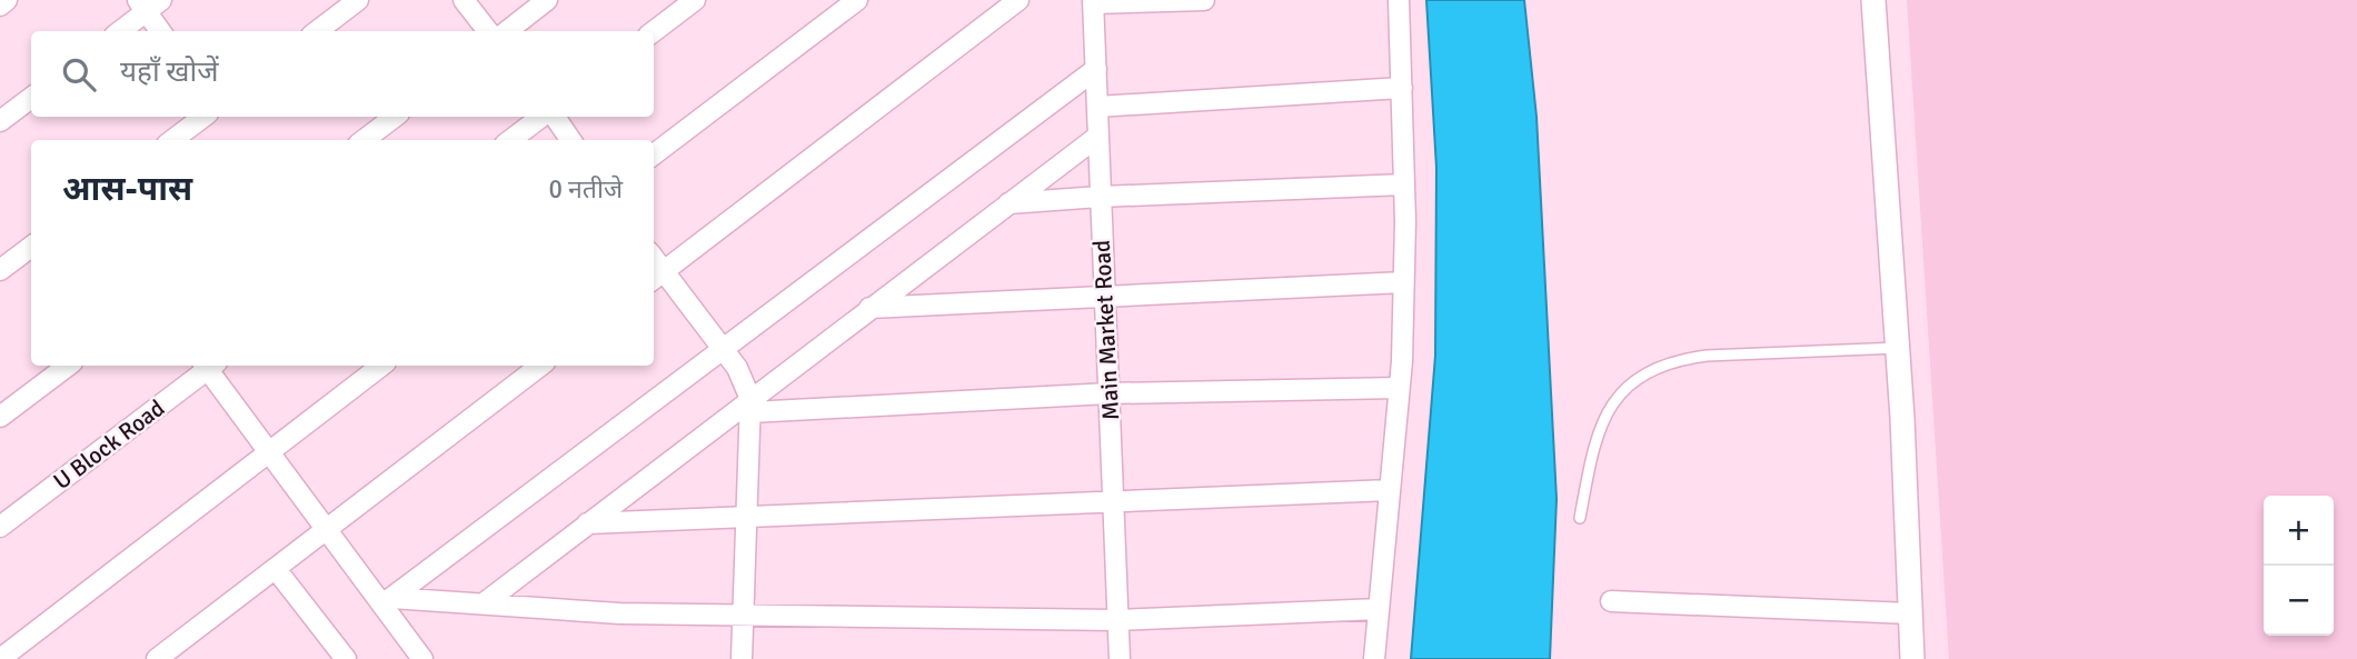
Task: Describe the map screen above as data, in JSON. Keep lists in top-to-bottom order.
{
  "streets": {
    "street": ["Main Market Road", "U Block Road"]
  },
  "page": {
    "search": "यहाँ खोजें",
    "heading": ["आस-पास", "0 नतीजे"],
    "map_buttons": ["+", "−"]
  }
}
